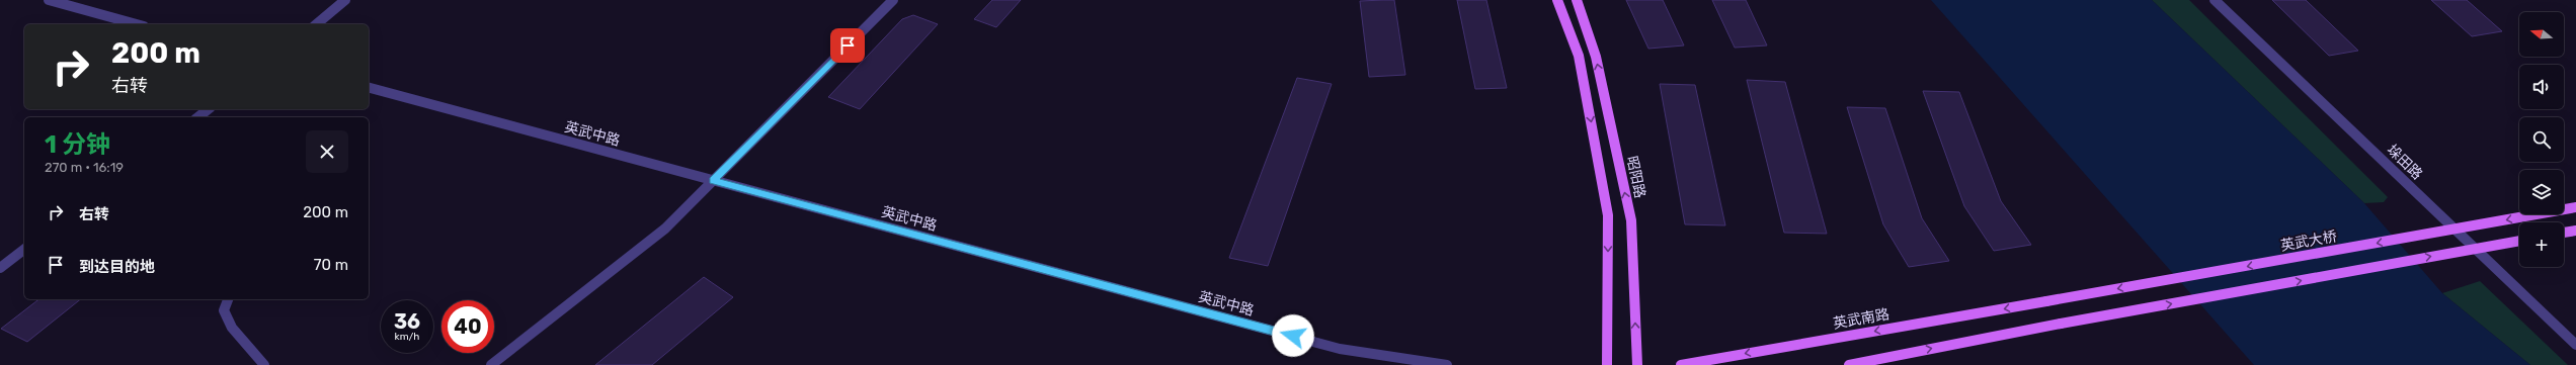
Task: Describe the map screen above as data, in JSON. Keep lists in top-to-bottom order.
{
  "streets": {
    "main road": ["昭阳路", "英武大桥", "英武南路"],
    "street": ["英武中路", "垛田路"]
  },
  "crossings": [
    ["英武大桥", "英武南路"]
  ],
  "north": "left",
  "page": {
    "map_buttons": "+",
    "turn": ["200 m", "右转"],
    "heading": ["1 分钟", "270 m · 16:19"],
    "list": [
      {
        "name": "右转",
        "value": "200 m"
      },
      {
        "name": "到达目的地",
        "value": "70 m"
      }
    ],
    "speed": "36 km/h",
    "limit": "40"
  }
}
